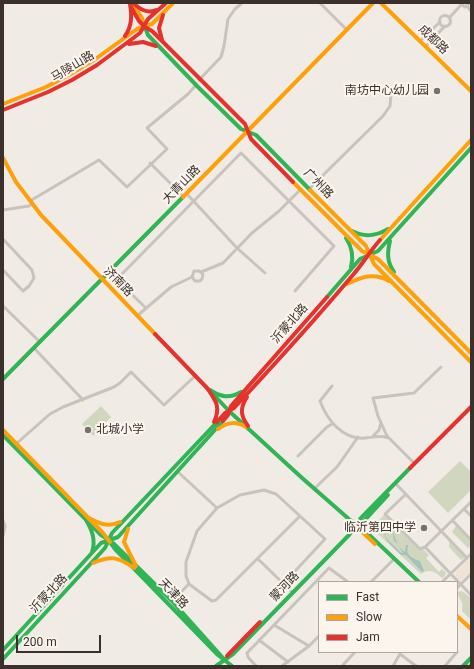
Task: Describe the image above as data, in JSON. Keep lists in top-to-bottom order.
{
  "streets": {
    "main road": [
      "成都路",
      "马陵山路",
      "广州路",
      "大青山路",
      "济南路",
      "沂蒙北路",
      "蒙河路",
      "天津路"
    ]
  },
  "crossings": [
    ["马陵山路", "广州路"],
    ["广州路", "大青山路"],
    ["广州路", "沂蒙北路"],
    ["大青山路", "济南路"],
    ["济南路", "沂蒙北路"],
    ["济南路", "蒙河路"],
    ["沂蒙北路", "天津路"],
    ["蒙河路", "天津路"]
  ],
  "places": ["南坊中心幼儿园", "北城小学", "临沂第四中学"],
  "legend": ["Fast", "Slow", "Jam"],
  "scale_bar": "200 m"
}
